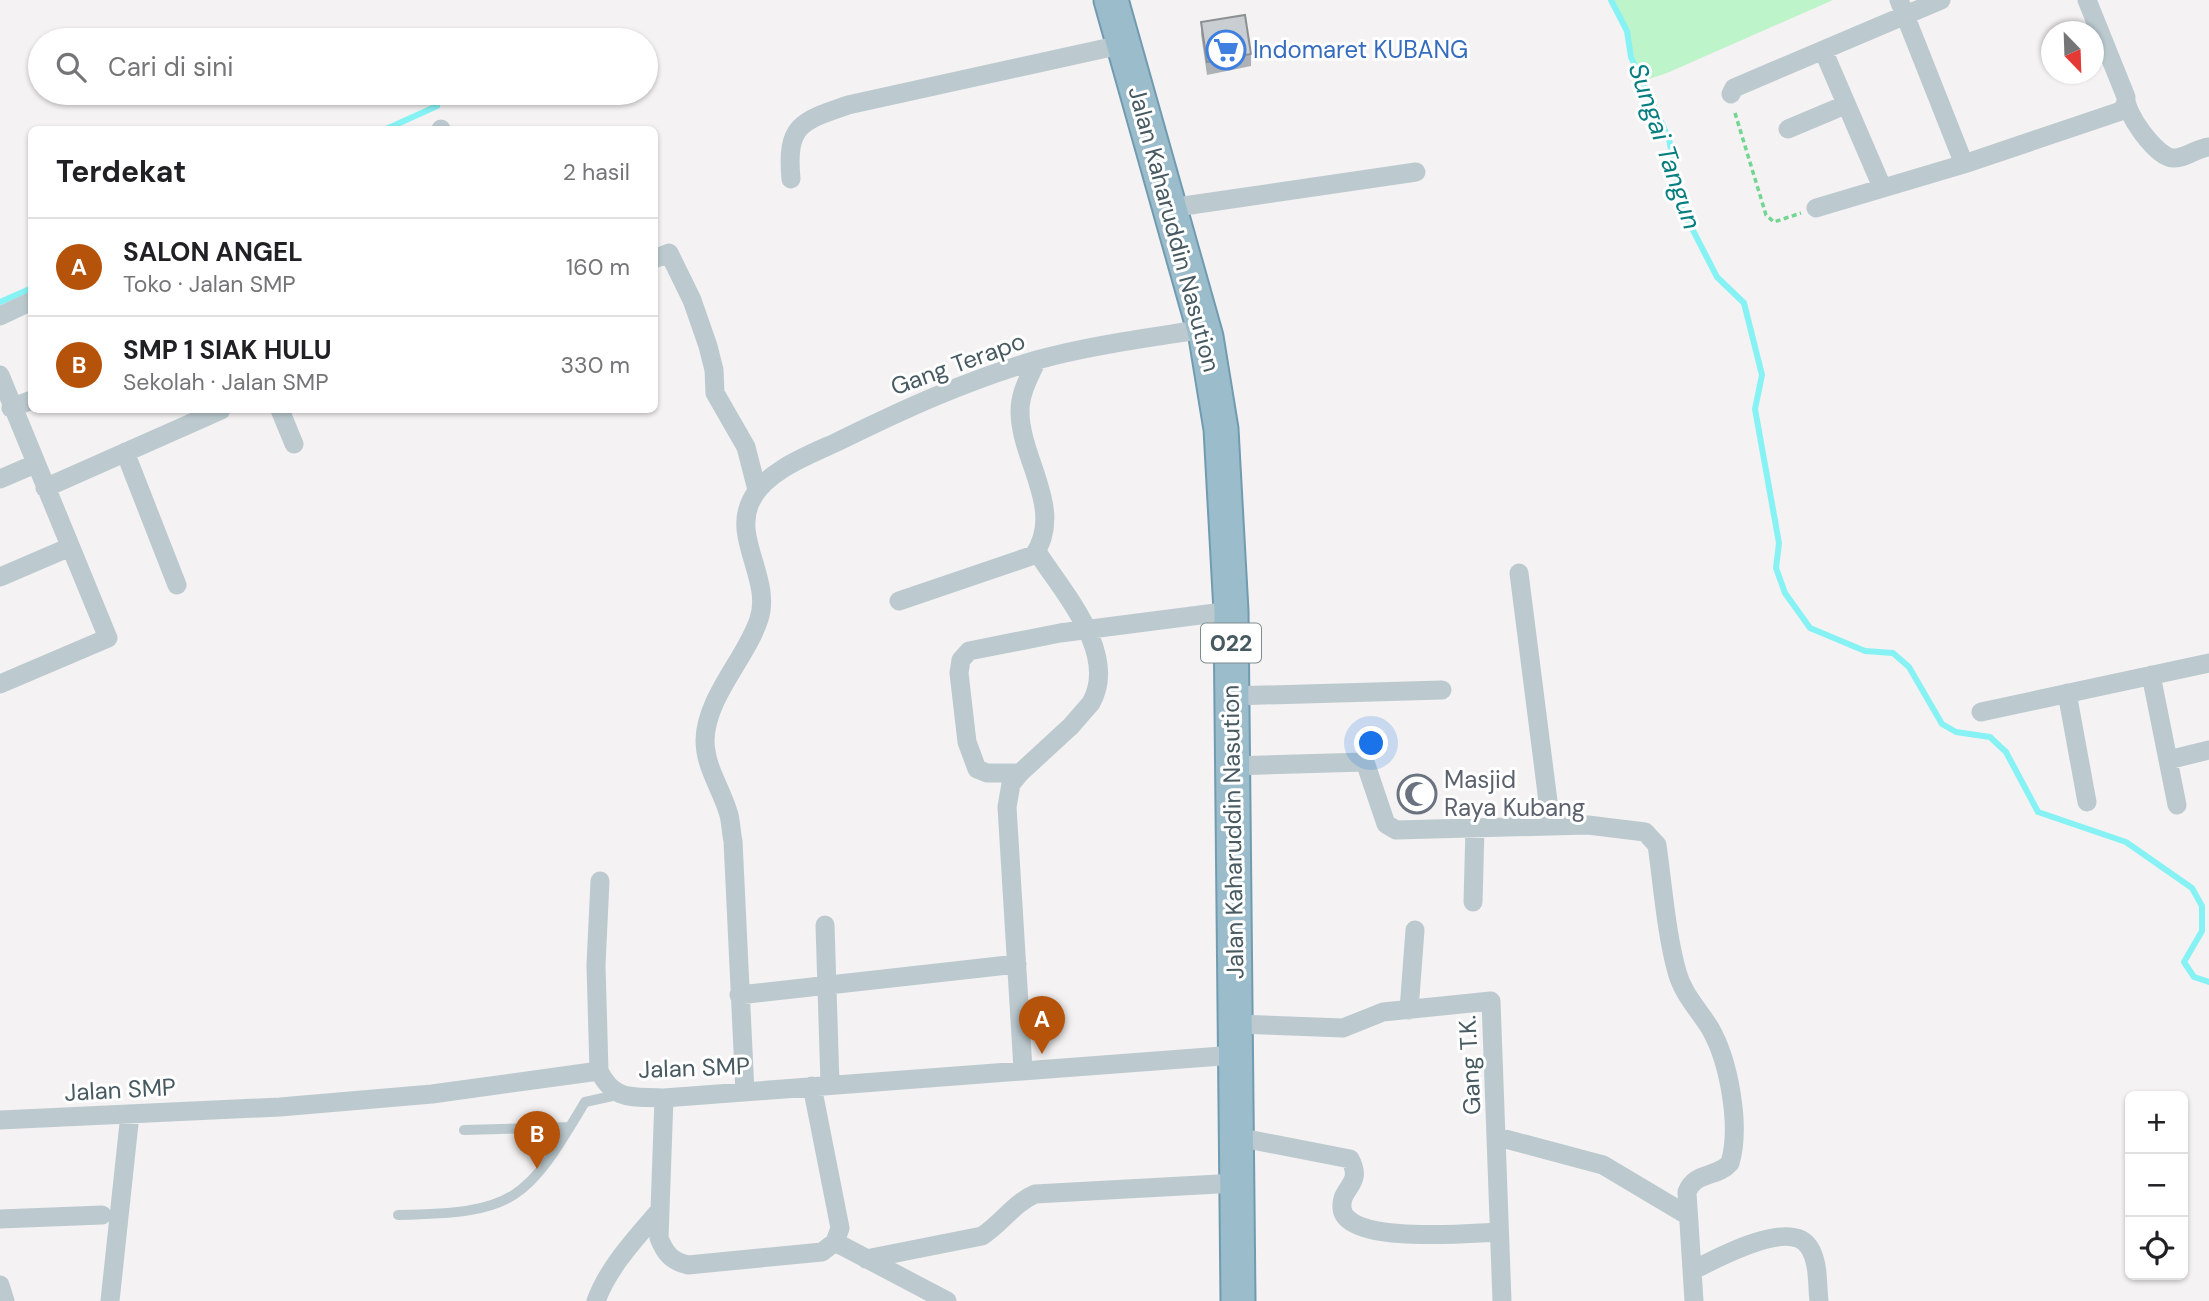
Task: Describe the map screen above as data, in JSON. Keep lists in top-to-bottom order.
{
  "streets": {
    "highway": ["Jalan Kaharuddin Nasution", "022"],
    "street": ["Gang Terapo", "Gang T.K.", "Jalan SMP"]
  },
  "crossings": [
    ["Jalan Kaharuddin Nasution", "Gang Terapo"],
    ["Jalan Kaharuddin Nasution", "Gang T.K."],
    ["Jalan Kaharuddin Nasution", "Jalan SMP"],
    ["Gang T.K.", "Jalan SMP"]
  ],
  "water": ["Sungai Tangun"],
  "places": {
    "supermarket": ["Indomaret KUBANG"],
    "mosque": ["Masjid Raya Kubang"]
  },
  "north": "bottom right",
  "page": {
    "search": "Cari di sini",
    "heading": ["Terdekat", "2 hasil"],
    "list": [
      {
        "mark": "A",
        "name": "SALON ANGEL",
        "note": "Toko · Jalan SMP",
        "value": "160 m"
      },
      {
        "mark": "B",
        "name": "SMP 1 SIAK HULU",
        "note": "Sekolah · Jalan SMP",
        "value": "330 m"
      }
    ],
    "pins": ["A", "B"],
    "map_buttons": ["+", "−"]
  }
}
